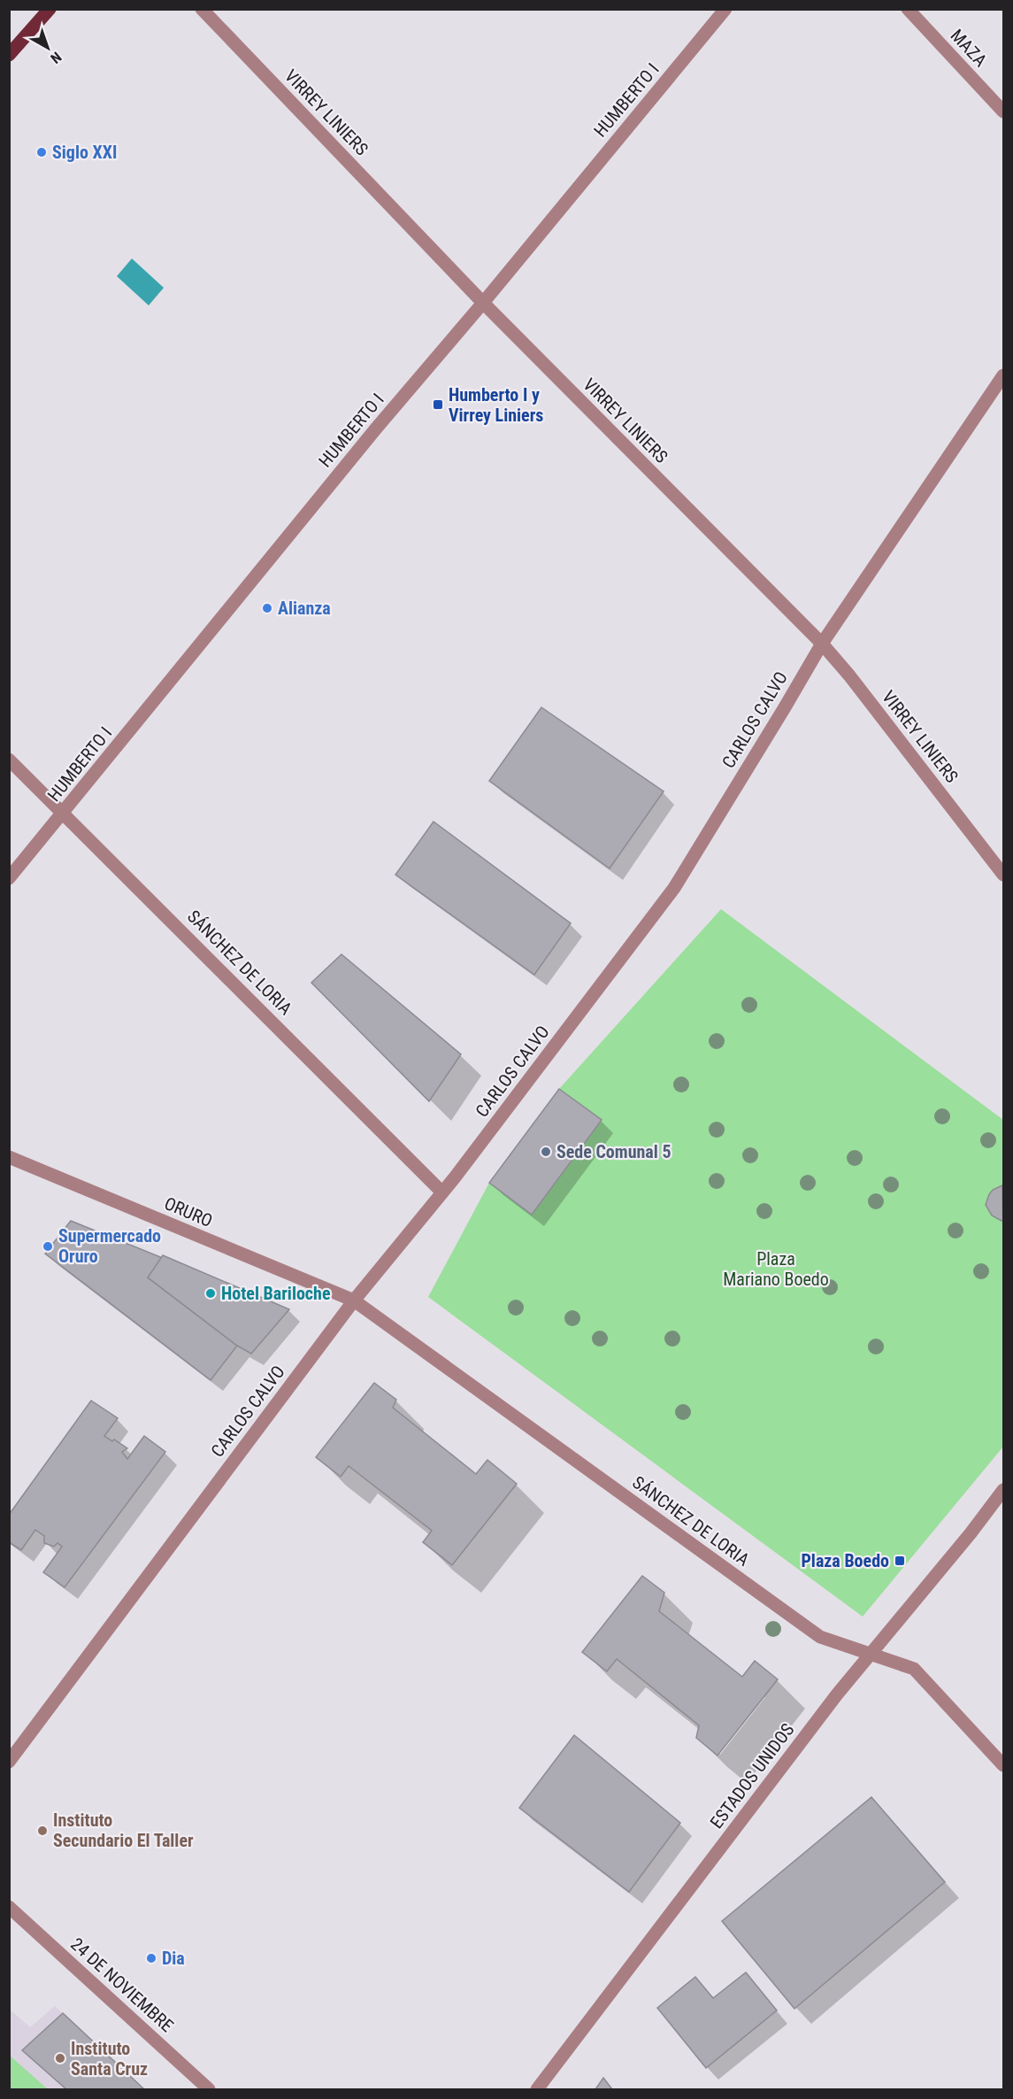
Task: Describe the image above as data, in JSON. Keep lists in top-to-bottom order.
{
  "streets": {
    "street": [
      "MAZA",
      "HUMBERTO I",
      "VIRREY LINIERS",
      "CARLOS CALVO",
      "SÁNCHEZ DE LORIA",
      "ORURO",
      "ESTADOS UNIDOS",
      "24 DE NOVIEMBRE"
    ]
  },
  "crossings": [
    ["HUMBERTO I", "VIRREY LINIERS"],
    ["HUMBERTO I", "SÁNCHEZ DE LORIA"],
    ["VIRREY LINIERS", "CARLOS CALVO"],
    ["CARLOS CALVO", "SÁNCHEZ DE LORIA"],
    ["CARLOS CALVO", "ORURO"],
    ["SÁNCHEZ DE LORIA", "ORURO"],
    ["SÁNCHEZ DE LORIA", "ESTADOS UNIDOS"]
  ],
  "parks": ["Plaza Mariano Boedo"],
  "places": {
    "other": [
      "Siglo XXI",
      "Alianza",
      "Sede Comunal 5",
      "Supermercado Oruro",
      "Hotel Bariloche",
      "Instituto Secundario El Taller",
      "Dia",
      "Instituto Santa Cruz"
    ],
    "transit": ["Humberto I y Virrey Liniers", "Plaza Boedo"]
  },
  "north": "bottom right"
}
